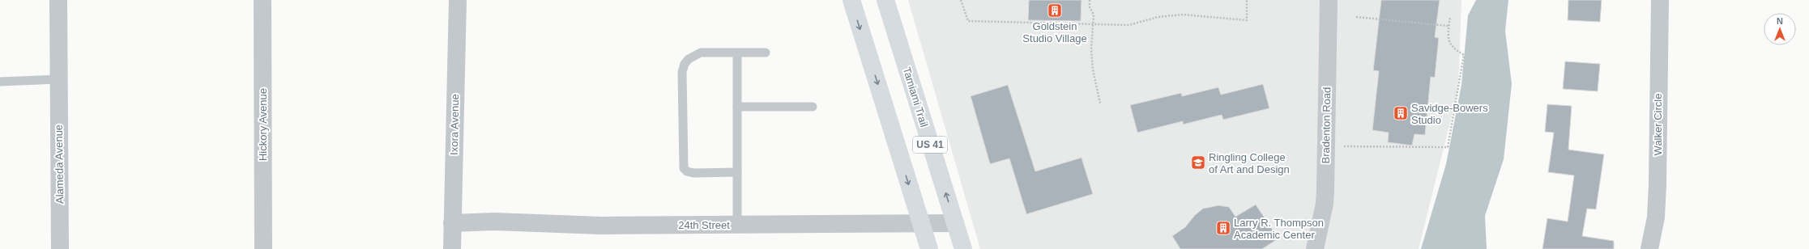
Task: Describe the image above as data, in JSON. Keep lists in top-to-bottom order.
{
  "streets": {
    "main road": ["Tamiami Trail", "US 41"],
    "street": [
      "Hickory Avenue",
      "Ixora Avenue",
      "Walker Circle",
      "Bradenton Road",
      "Alameda Avenue",
      "24th Street"
    ]
  },
  "crossings": [
    ["Tamiami Trail", "24th Street"],
    ["Ixora Avenue", "24th Street"],
    ["US 41", "24th Street"]
  ],
  "places": {
    "building": ["Goldstein Studio Village", "Savidge-Bowers Studio", "Larry R. Thompson Academic Center"],
    "school or university": ["Ringling College of Art and Design"]
  },
  "north": "top"
}
